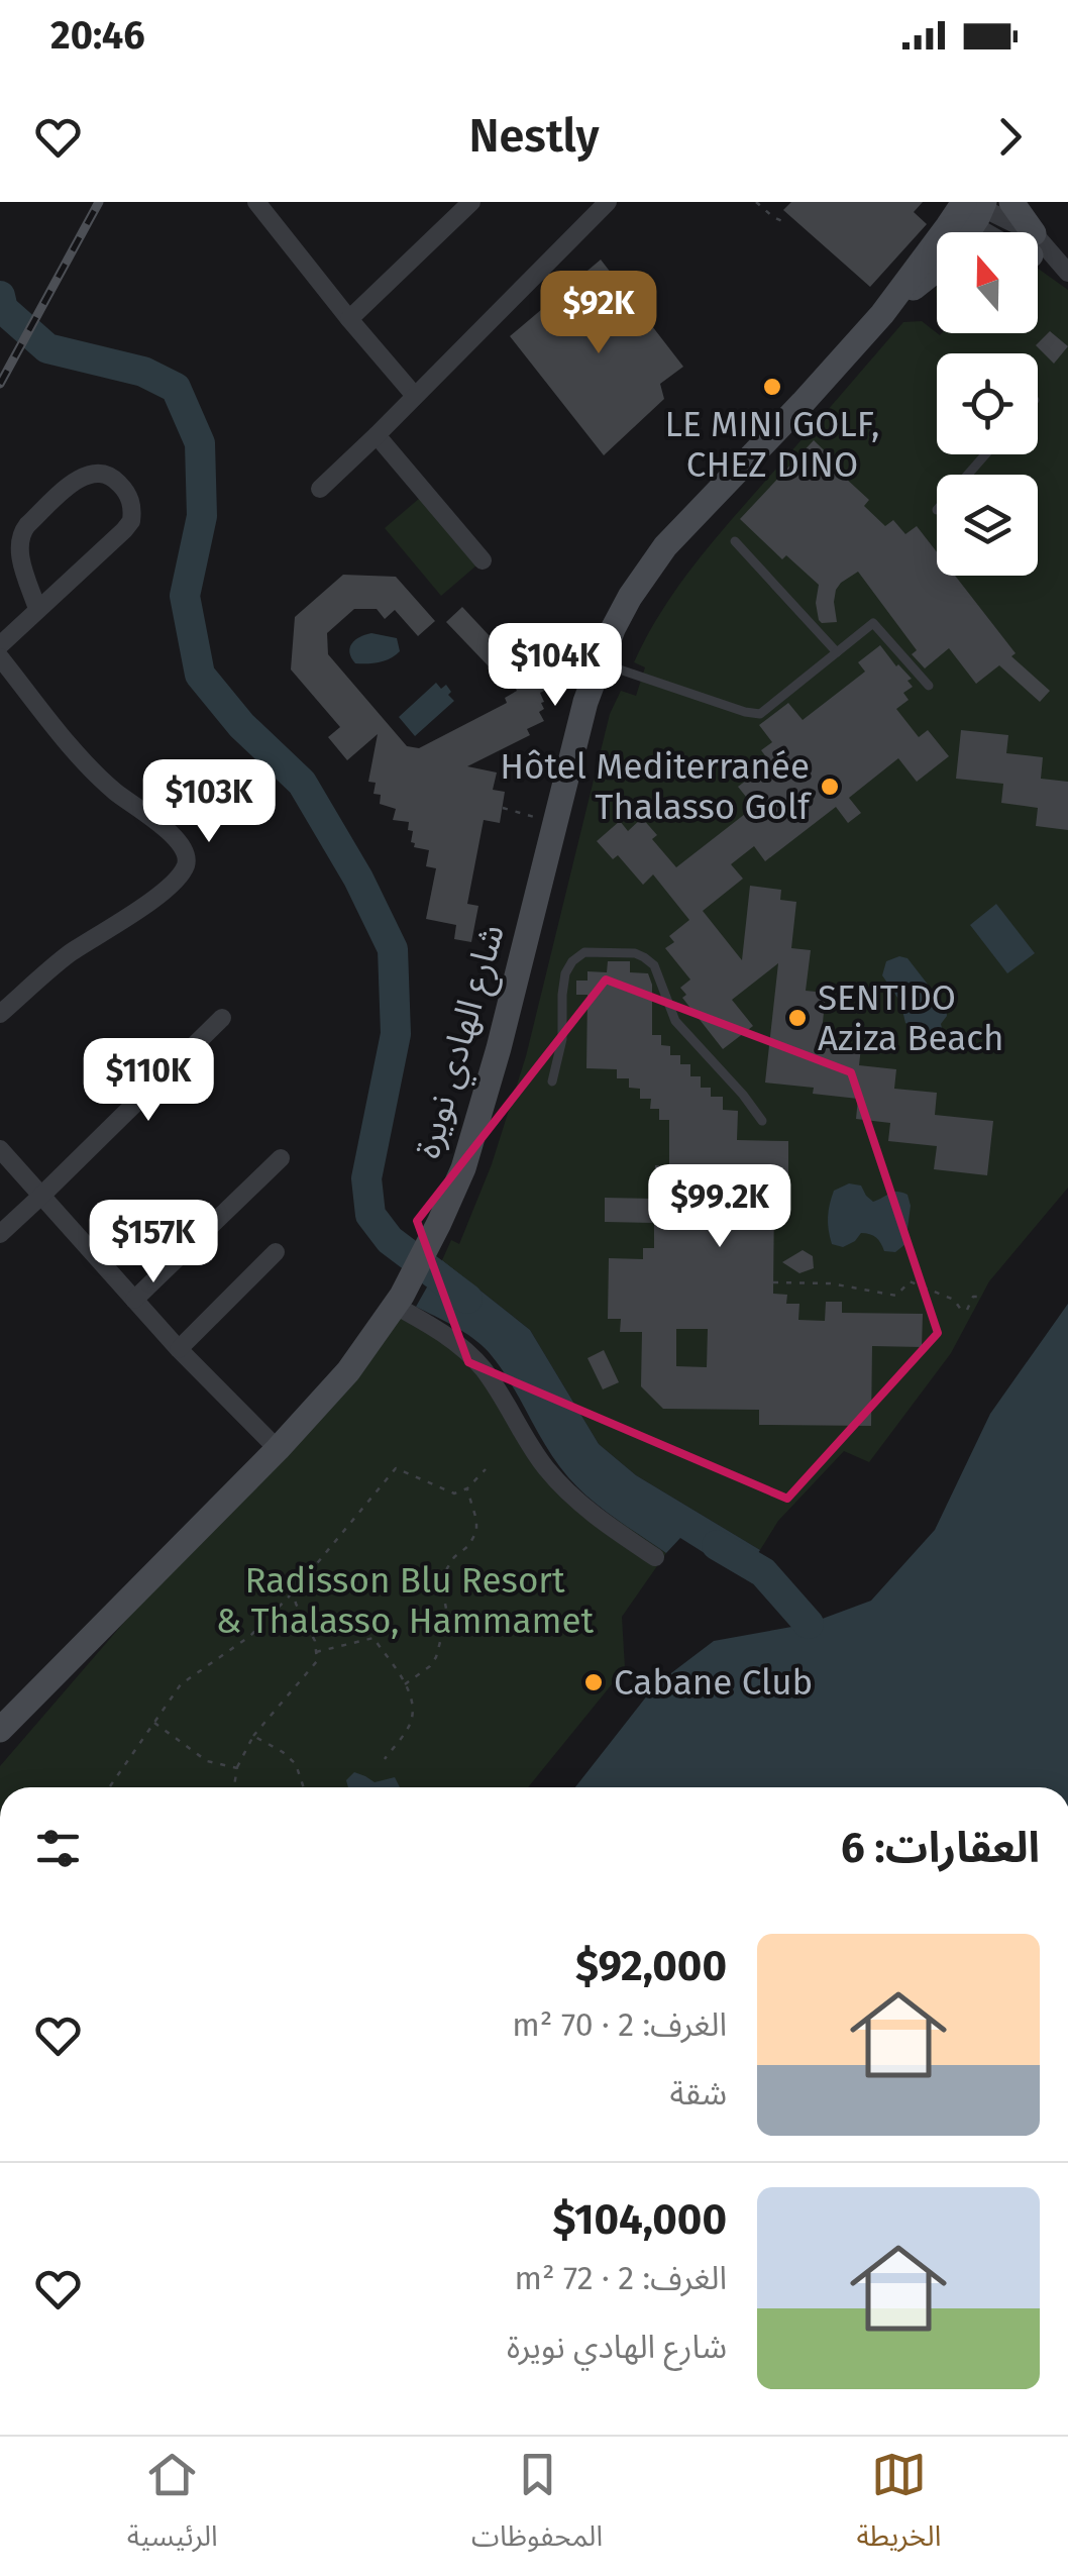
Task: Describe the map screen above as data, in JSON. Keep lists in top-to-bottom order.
{
  "streets": {
    "street": ["شارع الهادي نويرة"]
  },
  "parks": ["Radisson Blu Resort & Thalasso, Hammamet"],
  "places": [
    "LE MINI GOLF, CHEZ DINO",
    "Hôtel Mediterranée Thalasso Golf",
    "SENTIDO Aziza Beach",
    "Cabane Club"
  ],
  "north": "top",
  "page": {
    "status": "20:46",
    "header": "Nestly",
    "price": [
      "$92K",
      "$104K",
      "$103K",
      "$110K",
      "$99.2K",
      "$157K"
    ],
    "heading": "العقارات: 6",
    "list": [
      {
        "name": "$92,000",
        "note": "الغرف: 2 · 70 m² · شقة"
      },
      {
        "name": "$104,000",
        "note": "الغرف: 2 · 72 m² · شارع الهادي نويرة"
      }
    ],
    "tabs": ["الخريطة", "المحفوظات", "الرئيسية"]
  }
}
